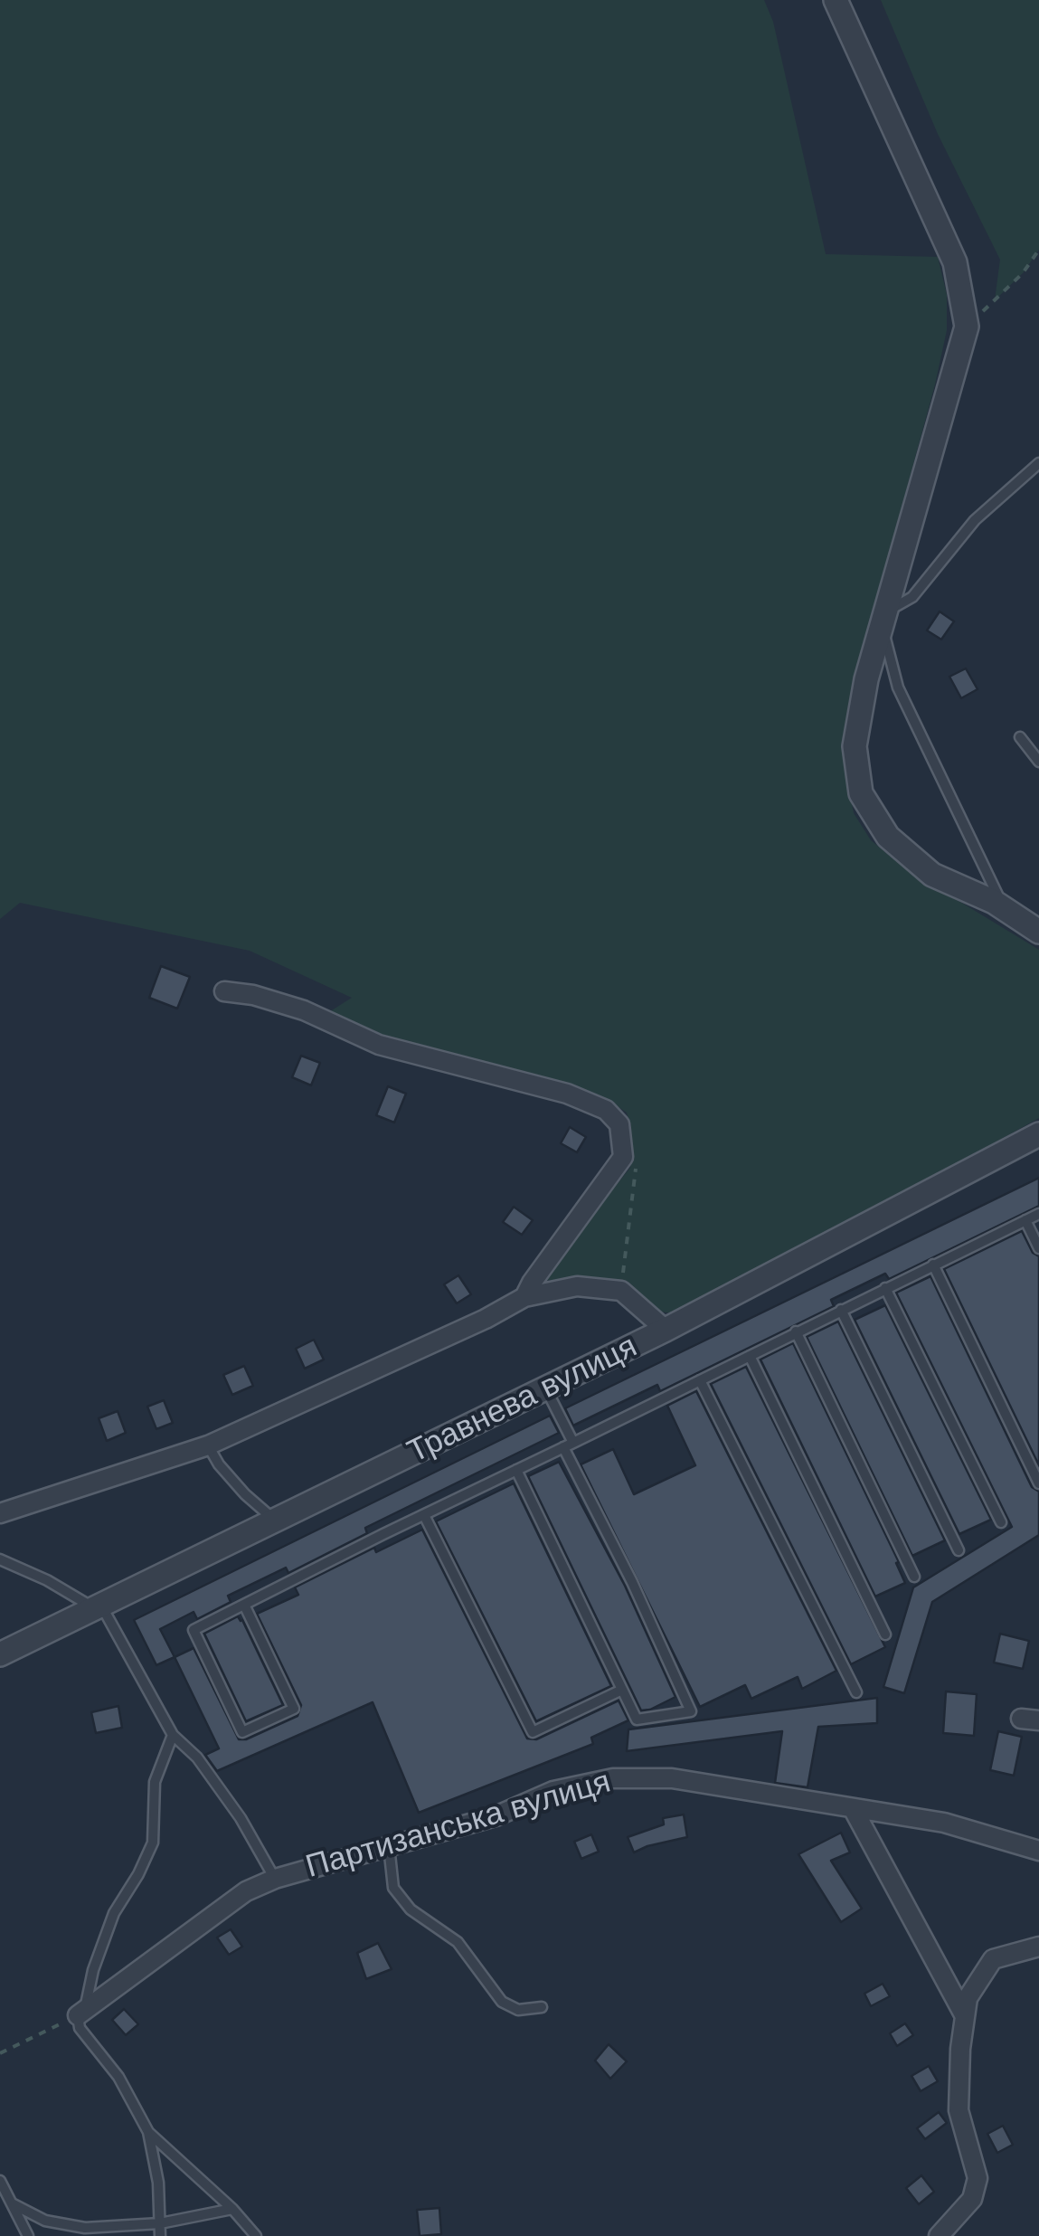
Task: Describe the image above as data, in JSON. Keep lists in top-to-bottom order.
{
  "streets": {
    "street": ["Травнева вулиця", "Партизанська вулиця"]
  }
}
